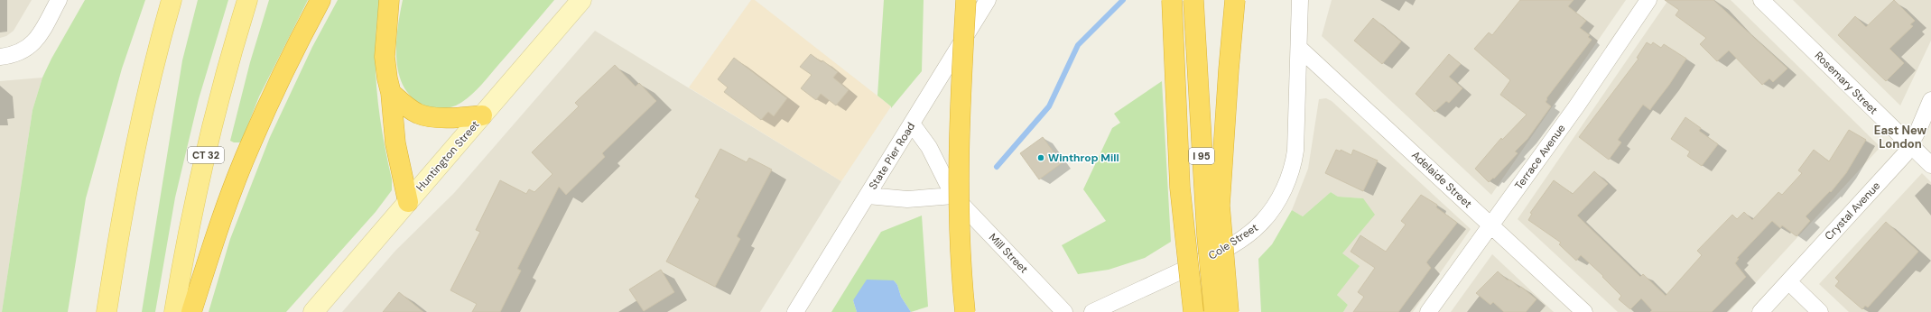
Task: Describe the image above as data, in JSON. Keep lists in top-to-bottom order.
{
  "streets": {
    "highway": ["I 95"],
    "main road": ["CT 32", "Huntington Street"],
    "street": [
      "Rosemary Street",
      "State Pier Road",
      "Terrace Avenue",
      "Adelaide Street",
      "Crystal Avenue",
      "Cole Street",
      "Mill Street"
    ]
  },
  "crossings": [
    ["Rosemary Street", "Crystal Avenue"],
    ["State Pier Road", "Mill Street"],
    ["Terrace Avenue", "Adelaide Street"],
    ["Adelaide Street", "Cole Street"]
  ],
  "districts": ["East New London"],
  "places": ["Winthrop Mill"]
}
